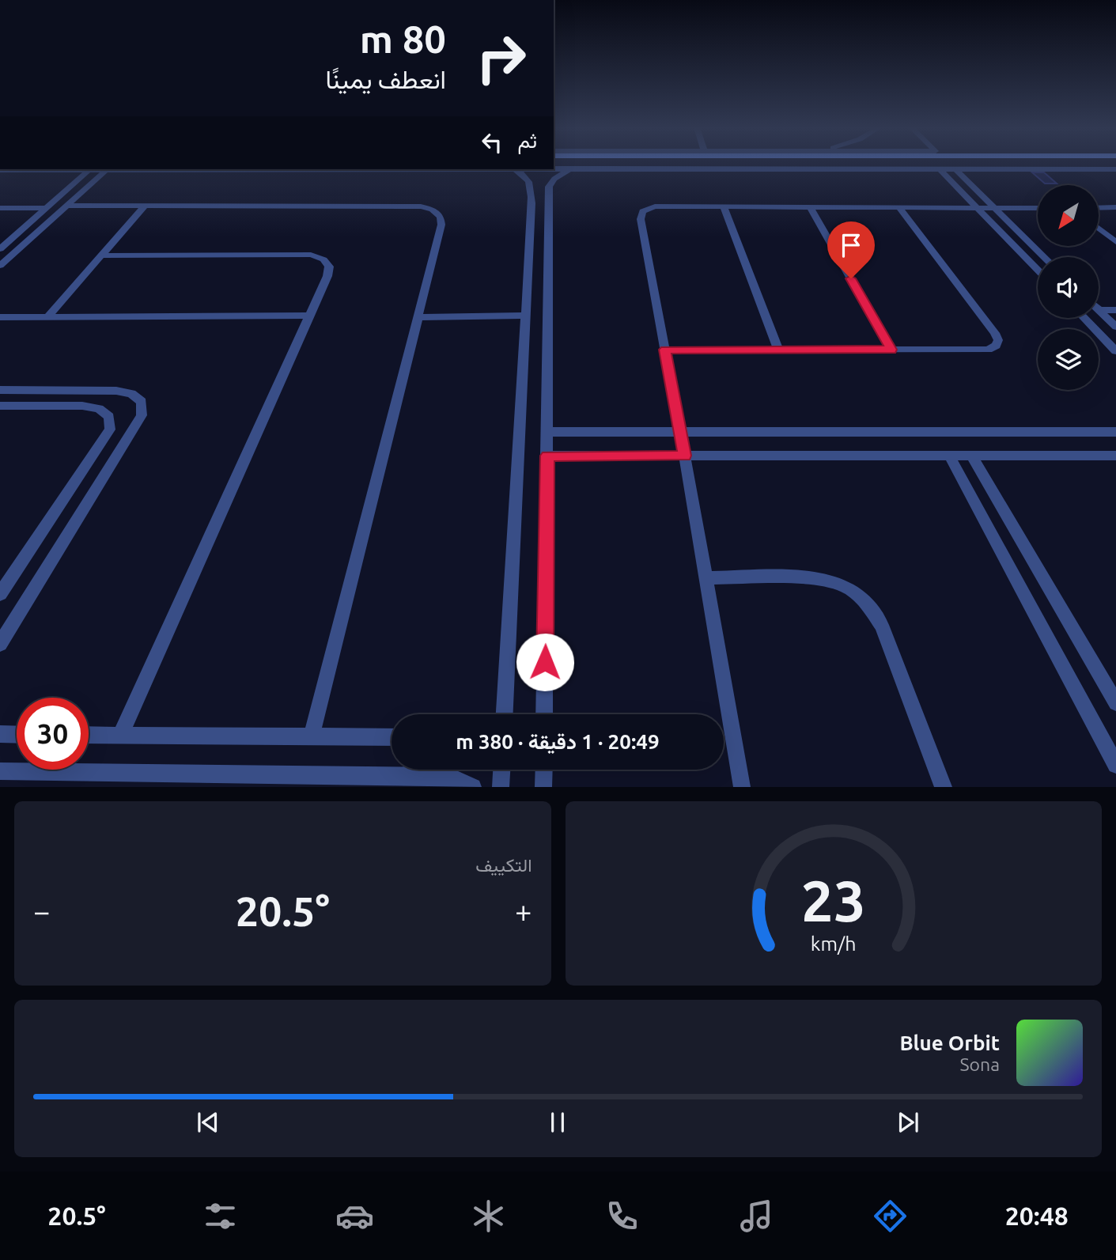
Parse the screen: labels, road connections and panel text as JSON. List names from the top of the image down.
{
  "north": "bottom left",
  "page": {
    "turn": ["80 m", "انعطف يمينًا"],
    "then": "ثم",
    "limit": "30",
    "trip": "20:49 · 1 دقيقة · 380 m",
    "tile": "التكييف",
    "heat": ["−", "20.5°", "+"],
    "song": ["Blue Orbit", "Sona"],
    "tabs": ["20:48", "20.5°"],
    "gauge": ["23", "km/h"]
  }
}
